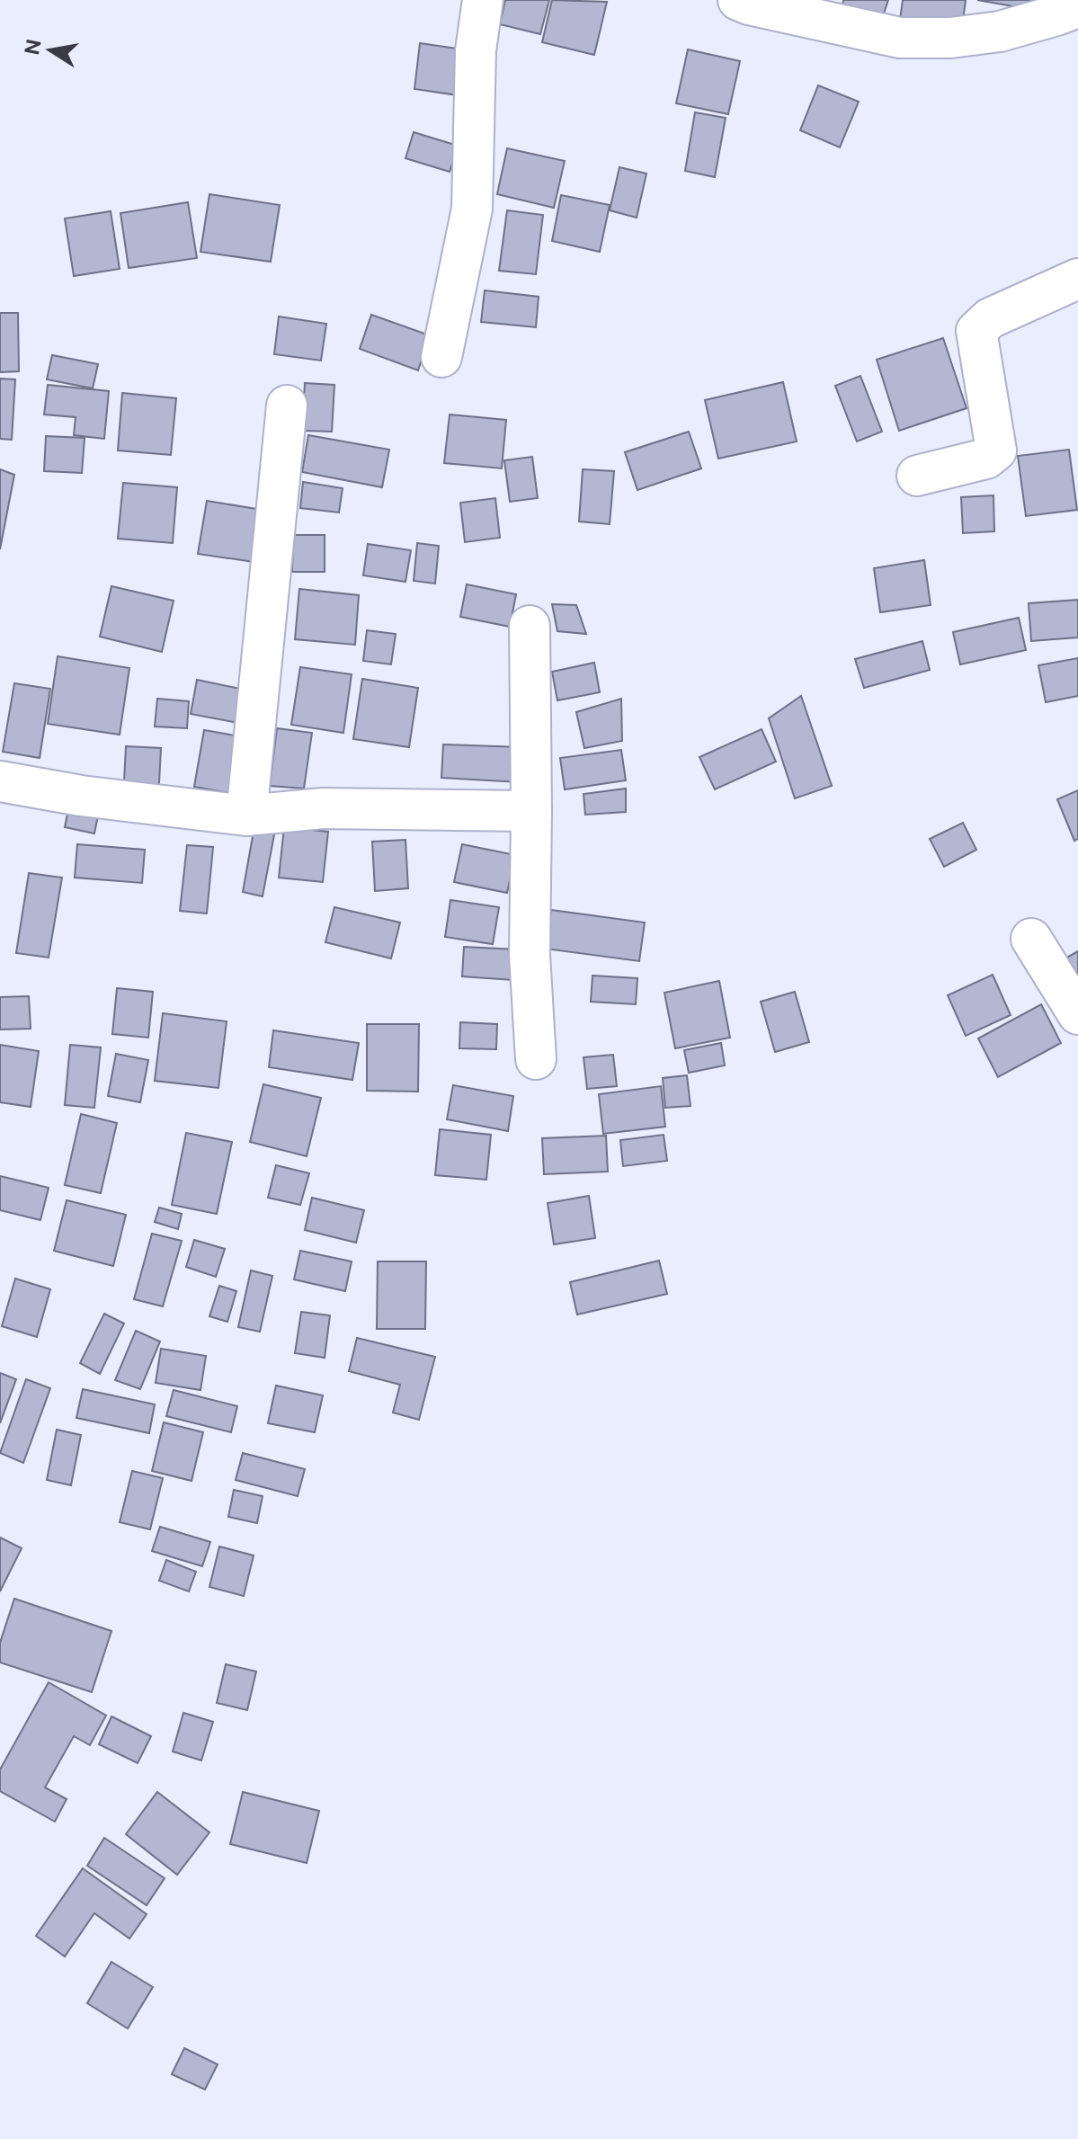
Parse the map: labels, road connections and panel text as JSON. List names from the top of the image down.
{
  "north": "left"
}
